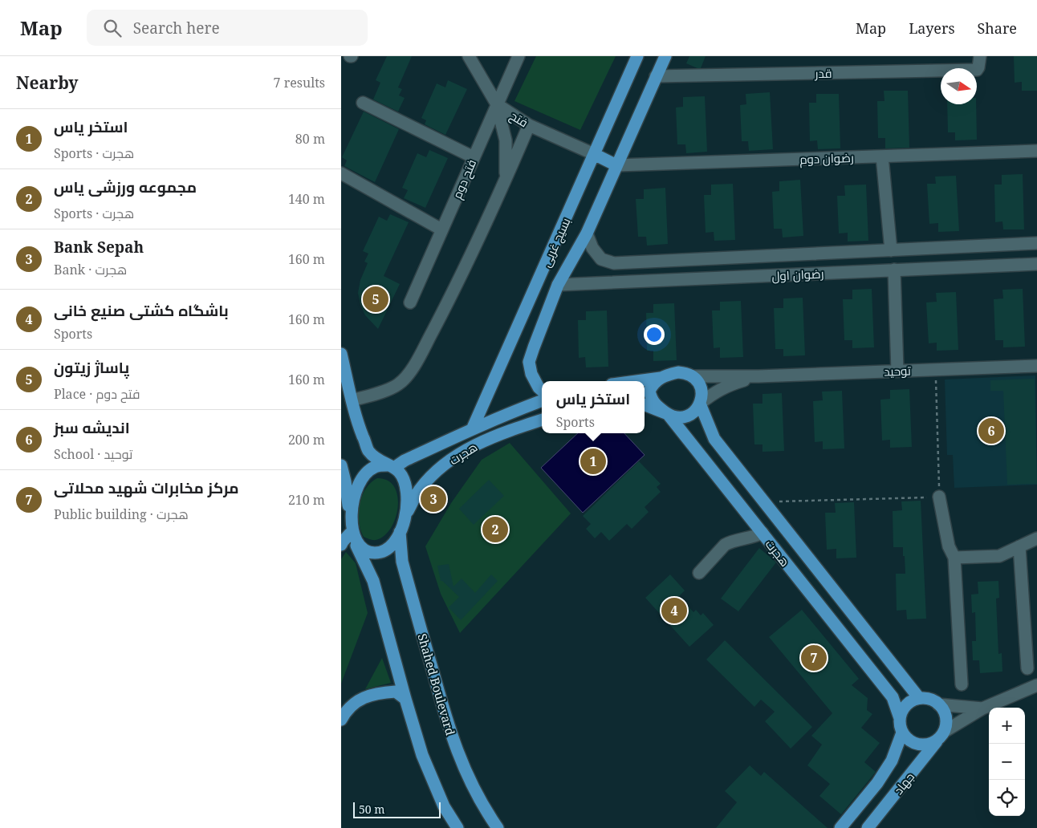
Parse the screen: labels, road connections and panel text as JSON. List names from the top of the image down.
{
  "streets": {
    "main road": [
      "بسیج غربی",
      "هجرت",
      "Shahed Boulevard",
      "جهاد"
    ],
    "street": [
      "قدر",
      "فتح",
      "رضوان دوم",
      "فتح دوم",
      "رضوان اول",
      "توحید"
    ]
  },
  "crossings": [
    ["قدر", "بسیج غربی"],
    ["فتح", "فتح دوم"],
    ["فتح", "بسیج غربی"],
    ["رضوان دوم", "بسیج غربی"],
    ["بسیج غربی", "رضوان اول"],
    ["بسیج غربی", "هجرت"],
    ["هجرت", "Shahed Boulevard"],
    ["هجرت", "جهاد"]
  ],
  "scale_bar": "50 m",
  "north": "right",
  "page": {
    "header": "Map",
    "search": "Search here",
    "nav": ["Map", "Layers", "Share"],
    "heading": ["Nearby", "7 results"],
    "list": [
      {
        "mark": "1",
        "name": "استخر یاس",
        "note": "Sports · هجرت",
        "value": "80 m"
      },
      {
        "mark": "2",
        "name": "مجموعه ورزشی یاس",
        "note": "Sports · هجرت",
        "value": "140 m"
      },
      {
        "mark": "3",
        "name": "Bank Sepah",
        "note": "Bank · هجرت",
        "value": "160 m"
      },
      {
        "mark": "4",
        "name": "باشگاه کشتی صنیع خانی",
        "note": "Sports",
        "value": "160 m"
      },
      {
        "mark": "5",
        "name": "پاساژ زیتون",
        "note": "Place · فتح دوم",
        "value": "160 m"
      },
      {
        "mark": "6",
        "name": "اندیشه سبز",
        "note": "School · توحید",
        "value": "200 m"
      },
      {
        "mark": "7",
        "name": "مرکز مخابرات شهید محلاتی",
        "note": "Public building · هجرت",
        "value": "210 m"
      }
    ],
    "pins": [
      "5",
      "6",
      "1",
      "3",
      "2",
      "4",
      "7"
    ],
    "popup": ["استخر یاس", "Sports"],
    "map_buttons": ["+", "−"],
    "scale": "50 m"
  }
}
